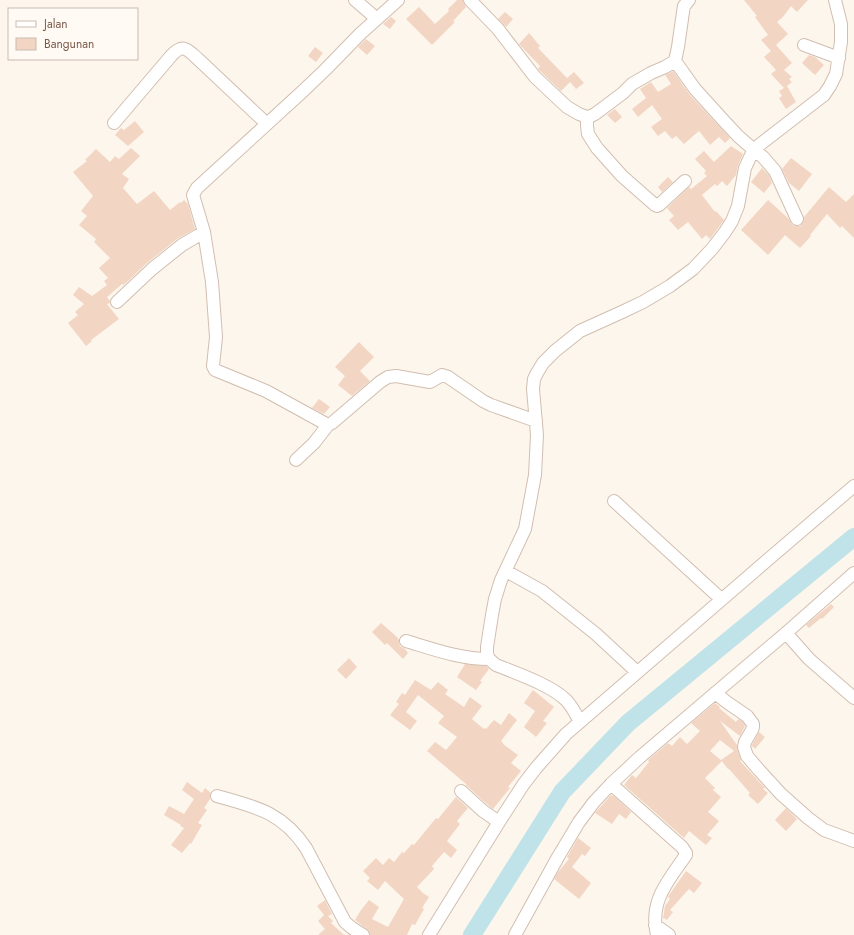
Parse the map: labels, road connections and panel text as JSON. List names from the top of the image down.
{
  "legend": ["Jalan", "Bangunan"]
}
